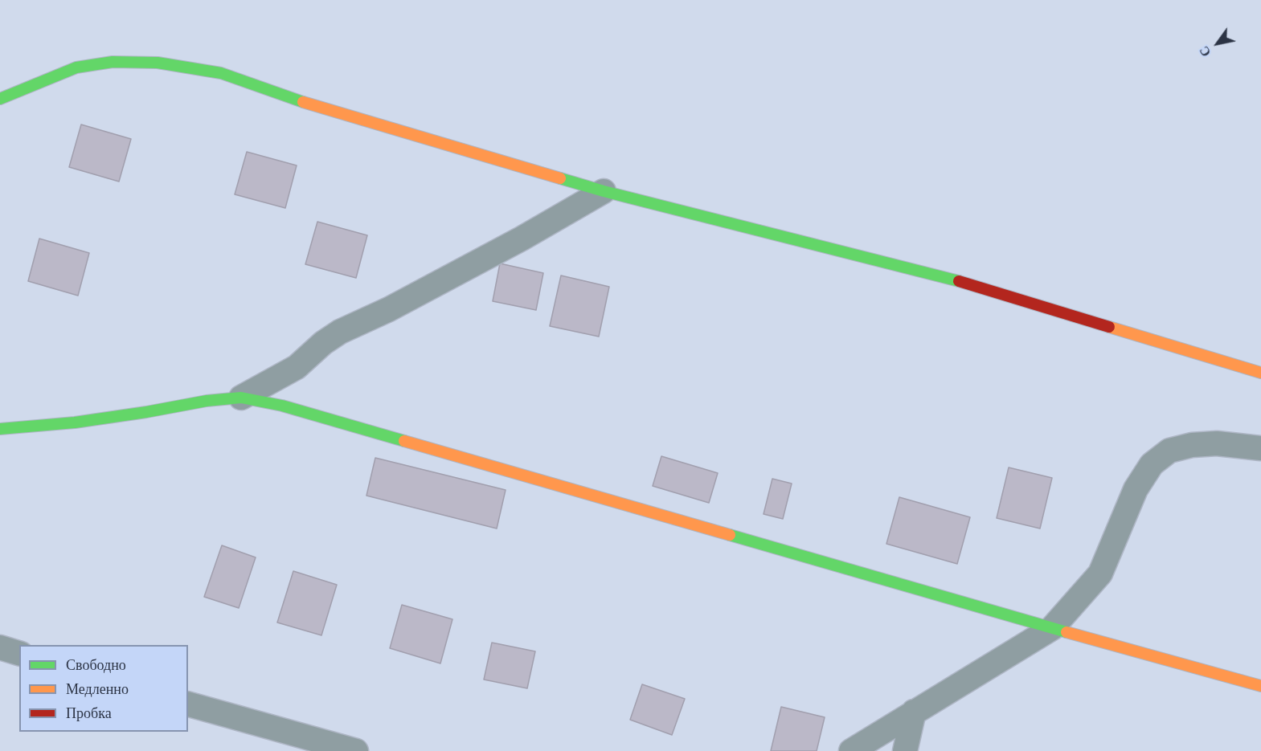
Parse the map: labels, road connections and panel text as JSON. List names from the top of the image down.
{
  "legend": ["Свободно", "Медленно", "Пробка"],
  "north": "bottom left"
}
